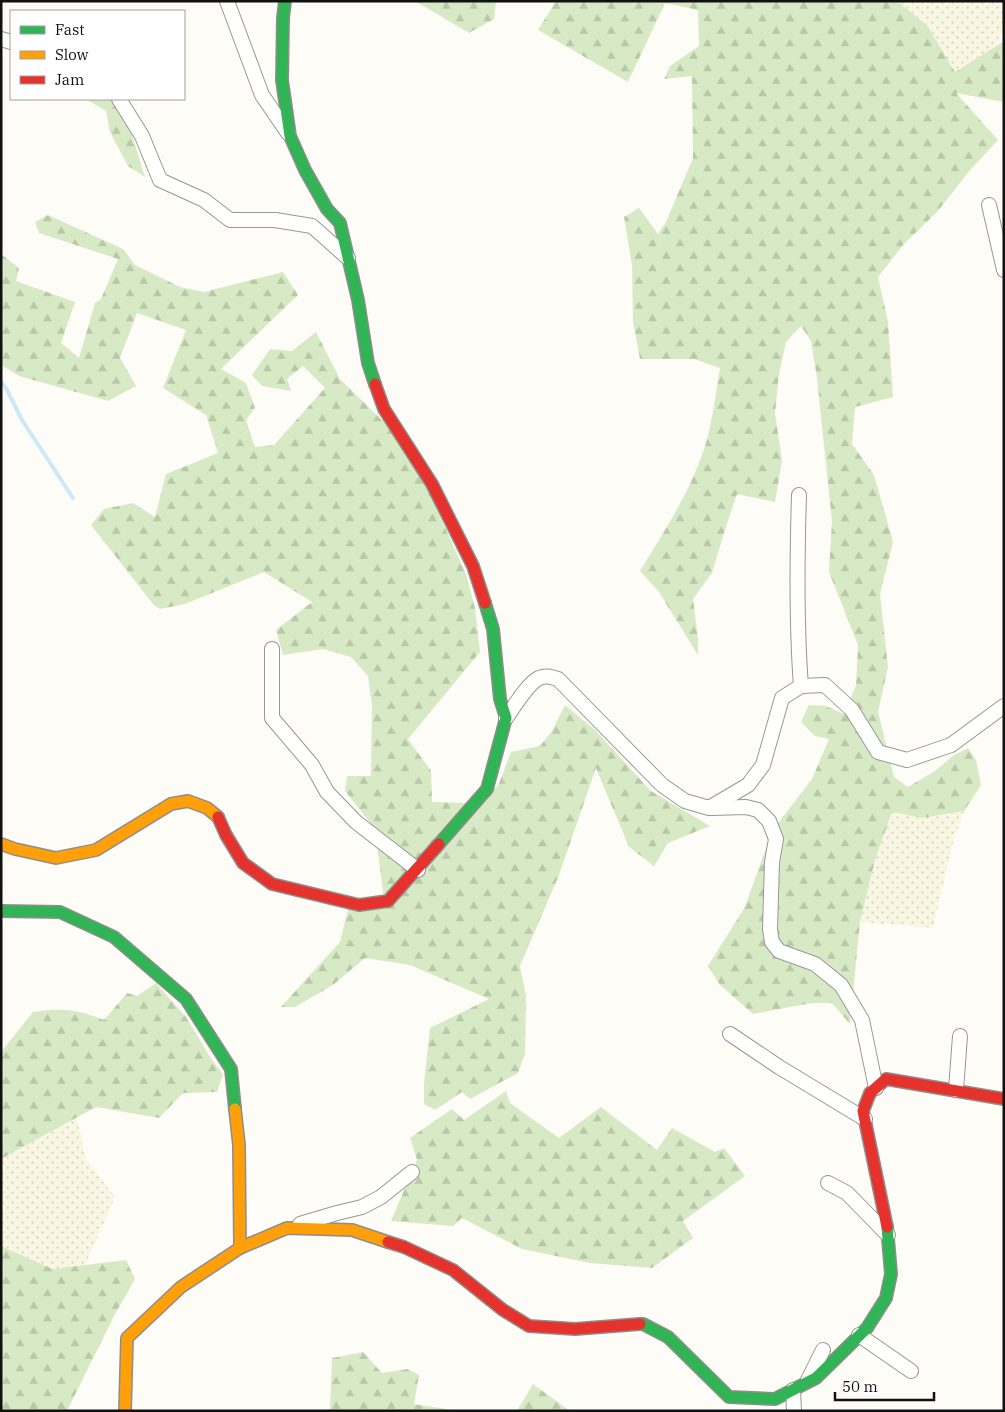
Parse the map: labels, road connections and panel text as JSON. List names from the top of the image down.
{
  "legend": ["Fast", "Slow", "Jam"],
  "scale_bar": "50 m"
}
